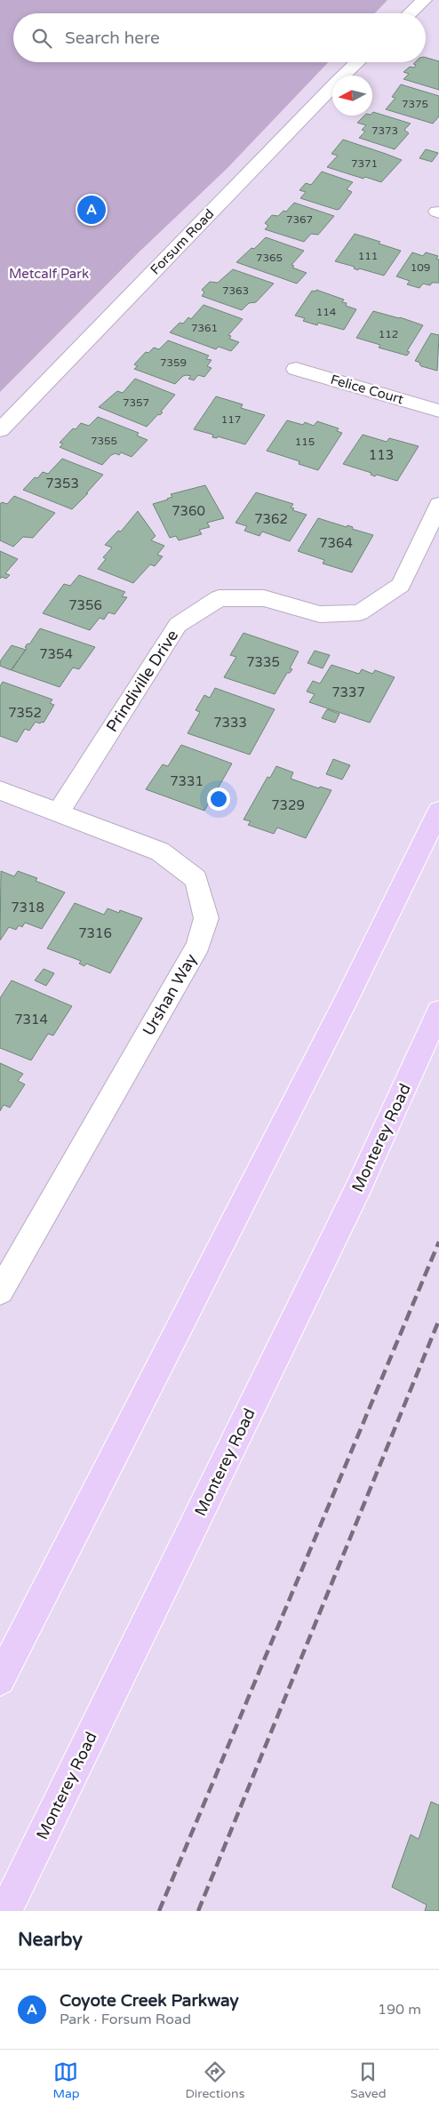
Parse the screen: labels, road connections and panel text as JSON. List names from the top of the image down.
{
  "streets": {
    "main road": ["Monterey Road"],
    "street": [
      "Forsum Road",
      "Felice Court",
      "Prindiville Drive",
      "Urshan Way"
    ]
  },
  "crossings": [
    ["Prindiville Drive", "Urshan Way"]
  ],
  "parks": ["Metcalf Park"],
  "house_numbers": [
    "7375",
    "7373",
    "7371",
    "7367",
    "111",
    "7365",
    "109",
    "7363",
    "114",
    "7361",
    "112",
    "7359",
    "7357",
    "117",
    "7355",
    "115",
    "113",
    "7353",
    "7360",
    "7362",
    "7364",
    "7356",
    "7354",
    "7335",
    "7337",
    "7352",
    "7333",
    "7331",
    "7329",
    "7318",
    "7316",
    "7314"
  ],
  "north": "left",
  "page": {
    "search": "Search here",
    "pins": "A",
    "heading": "Nearby",
    "list": [
      {
        "mark": "A",
        "name": "Coyote Creek Parkway",
        "note": "Park · Forsum Road",
        "value": "190 m"
      }
    ],
    "nav": ["Map", "Directions", "Saved"]
  }
}
